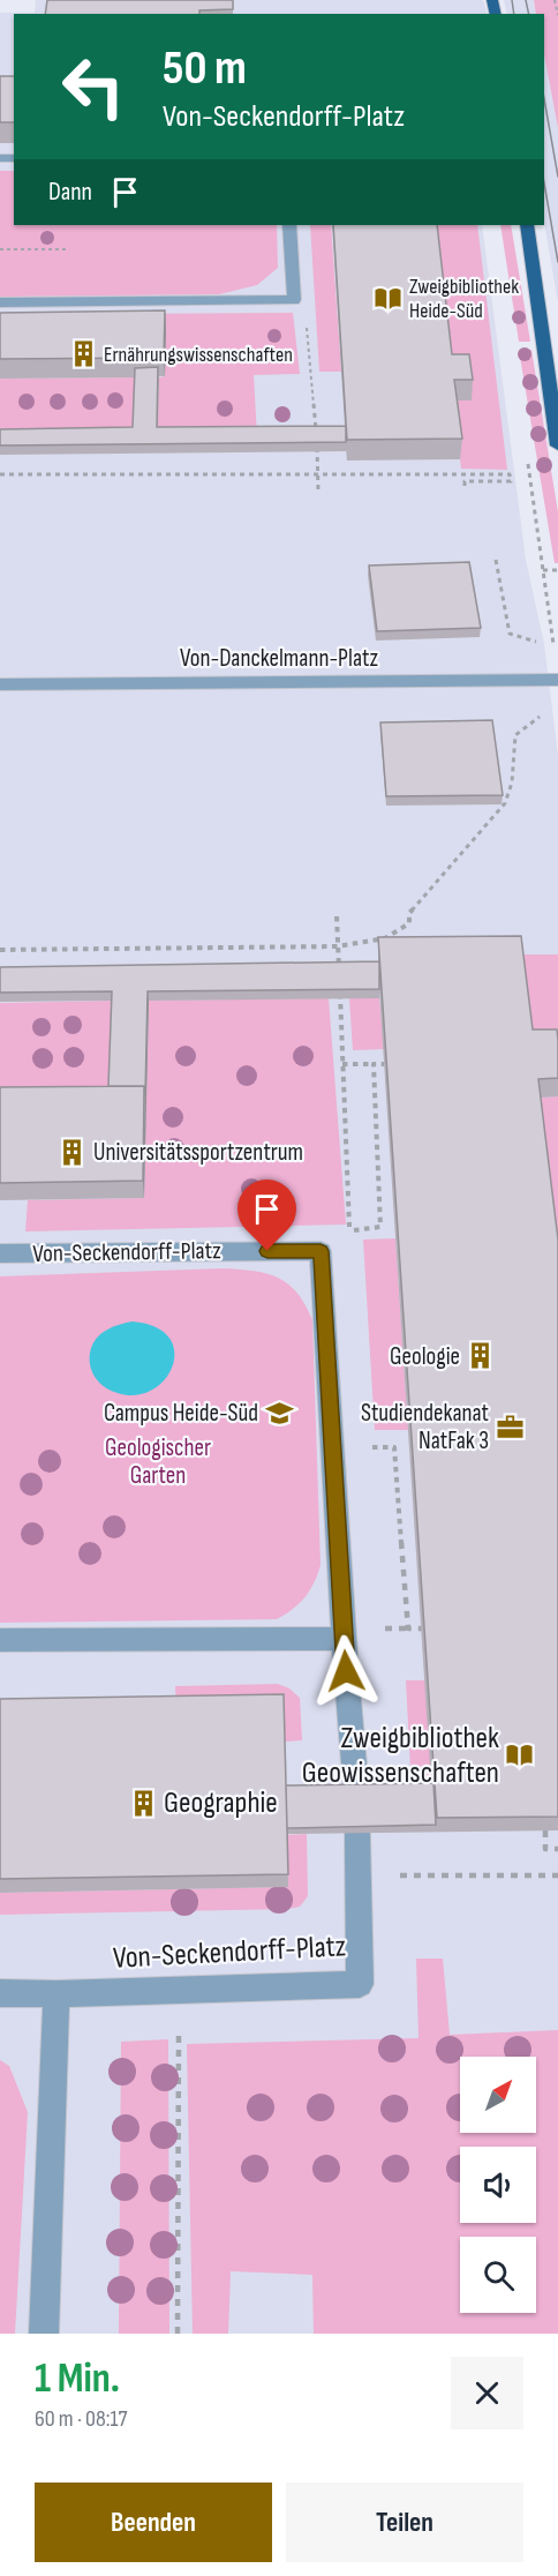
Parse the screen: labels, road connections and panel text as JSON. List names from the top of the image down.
{
  "streets": {
    "street": ["Von-Danckelmann-Platz", "Von-Seckendorff-Platz"]
  },
  "parks": ["Geologischer Garten"],
  "places": {
    "library": ["Zweigbibliothek Heide-Süd", "Zweigbibliothek Geowissenschaften"],
    "building": [
      "Ernährungswissenschaften",
      "Universitätssportzentrum",
      "Geologie",
      "Geographie"
    ],
    "school or university": ["Campus Heide-Süd"],
    "office": ["Studiendekanat NatFak 3"]
  },
  "north": "top right",
  "page": {
    "turn": ["50 m", "Von-Seckendorff-Platz"],
    "then": "Dann",
    "heading": ["1 Min.", "60 m · 08:17"],
    "buttons": ["Beenden", "Teilen"]
  }
}
